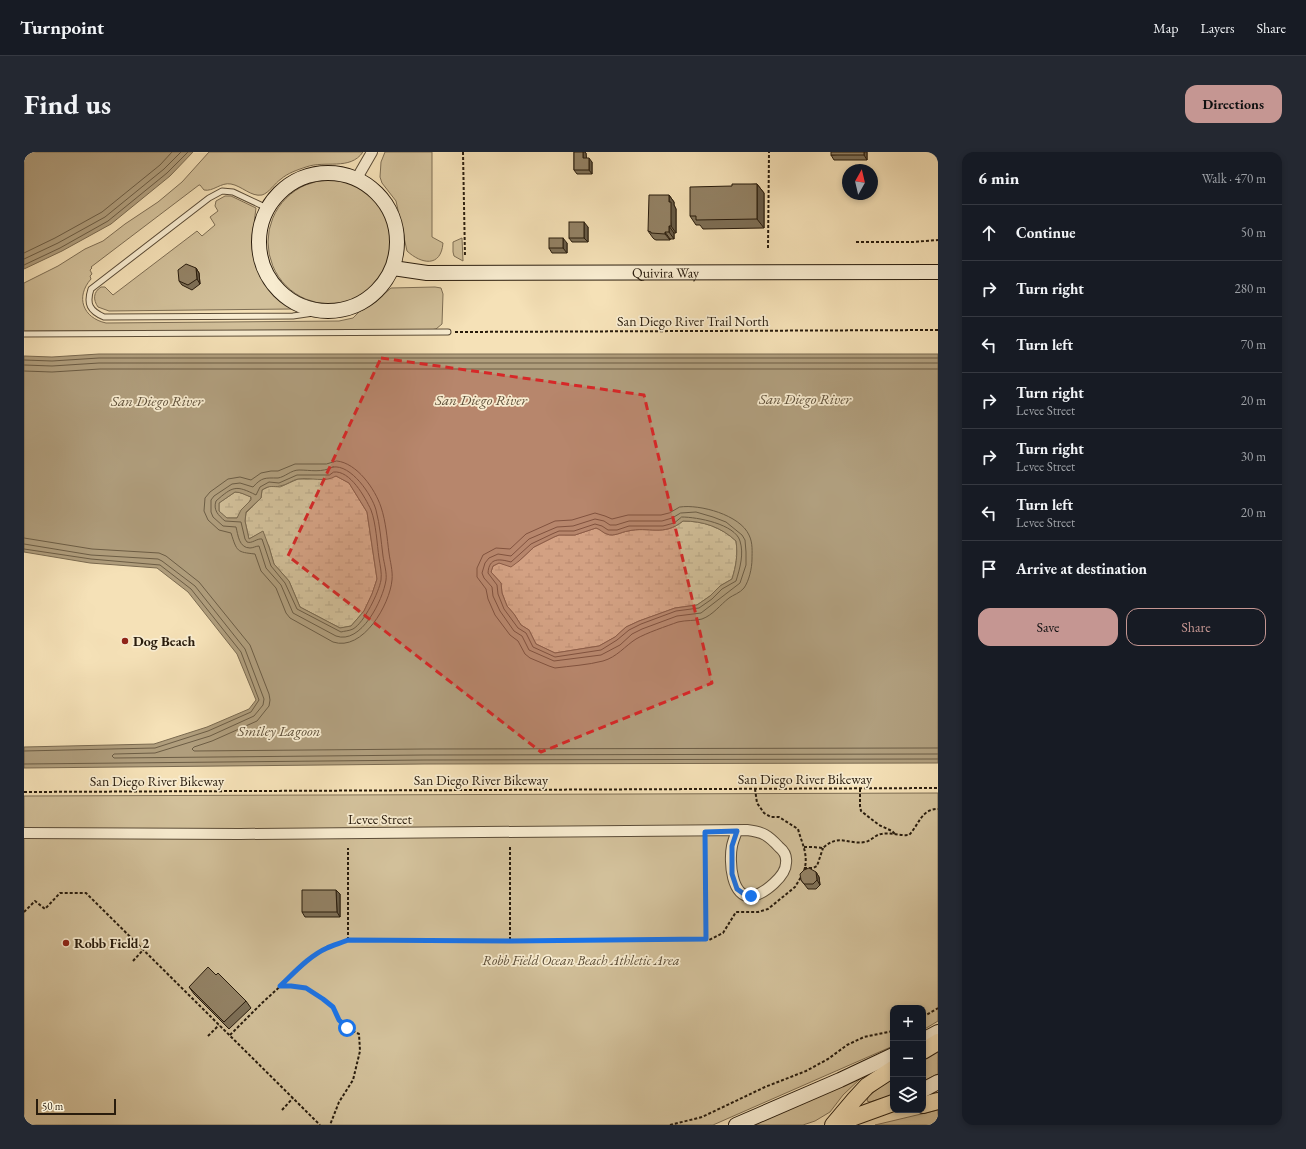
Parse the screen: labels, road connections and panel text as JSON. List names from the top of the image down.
{
  "streets": {
    "street": ["Quivira Way", "Levee Street"],
    "path": ["San Diego River Trail North", "San Diego River Bikeway"]
  },
  "water": ["San Diego River", "Smiley Lagoon"],
  "parks": ["Robb Field Ocean Beach Athletic Area"],
  "places": ["Dog Beach", "Robb Field 2"],
  "scale_bar": "50 m",
  "north": "top",
  "page": {
    "header": "Turnpoint",
    "nav": ["Map", "Layers", "Share"],
    "buttons": [
      "Directions",
      ["Save", "Share"]
    ],
    "title": "Find us",
    "heading": ["6 min", "Walk · 470 m"],
    "list": [
      ["Continue", "50 m"],
      ["Turn right", "280 m"],
      ["Turn left", "70 m"],
      ["Turn right", "Levee Street", "20 m"],
      ["Turn right", "Levee Street", "30 m"],
      ["Turn left", "Levee Street", "20 m"],
      "Arrive at destination"
    ],
    "map_buttons": ["+", "−"],
    "scale": "50 m"
  }
}
